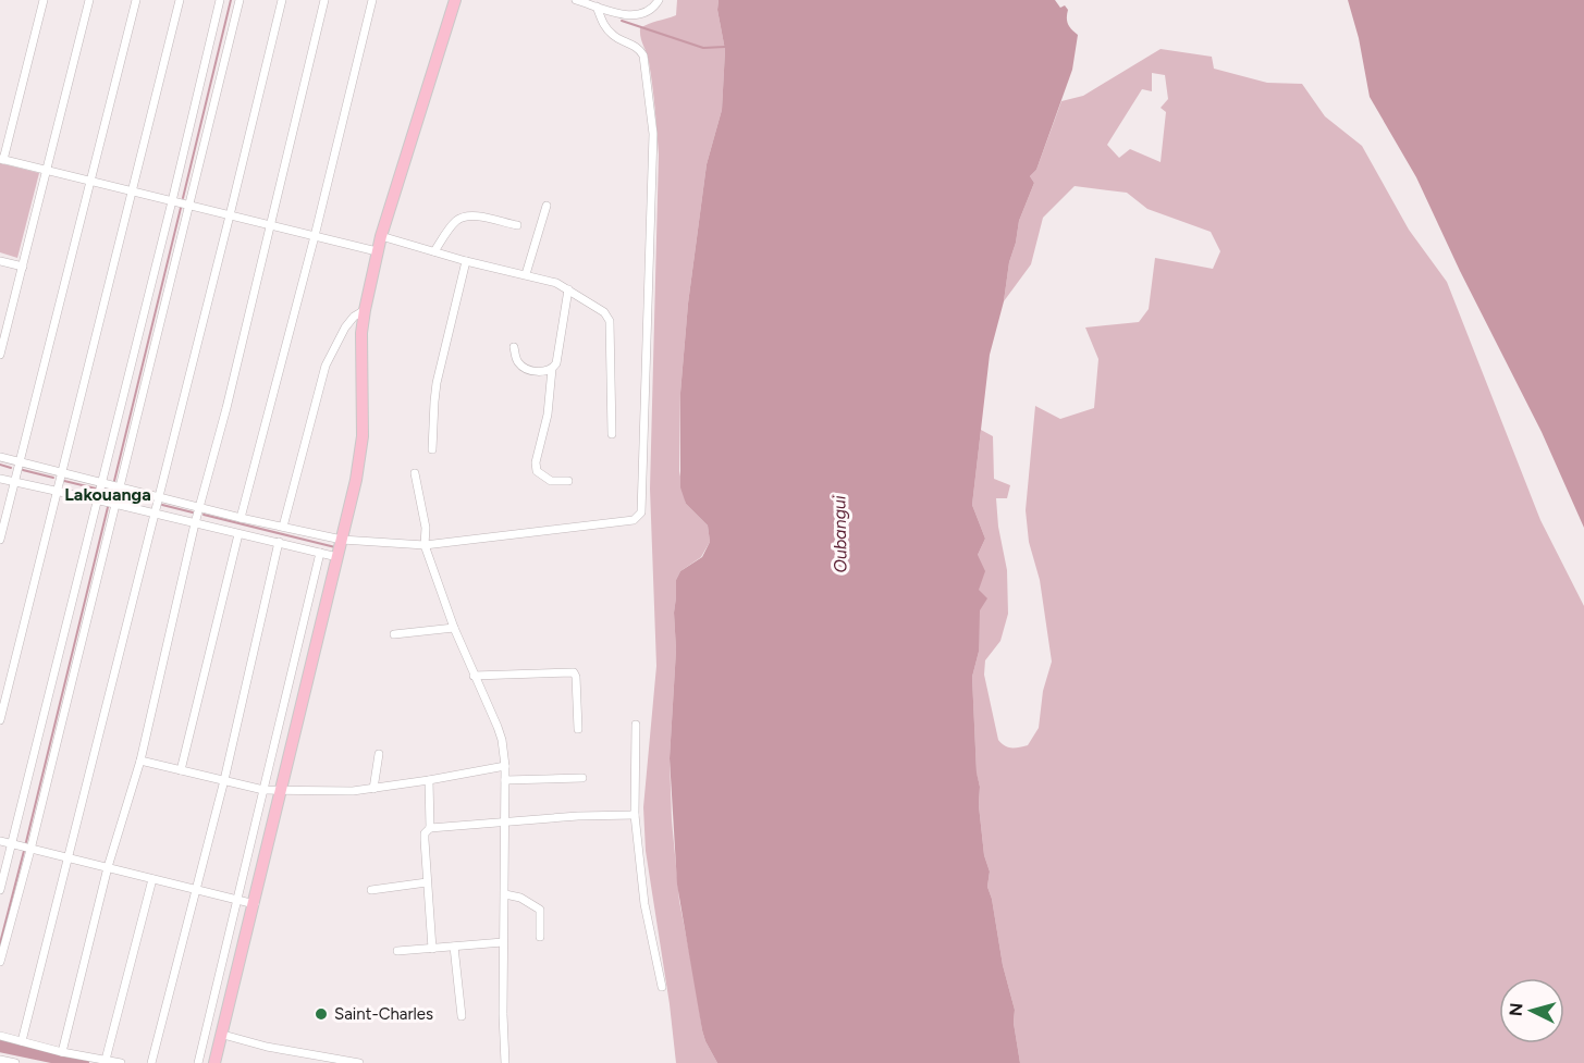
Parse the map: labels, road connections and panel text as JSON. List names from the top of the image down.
{
  "districts": ["Lakouanga"],
  "water": ["Oubangui"],
  "places": ["Saint-Charles"],
  "north": "left"
}
